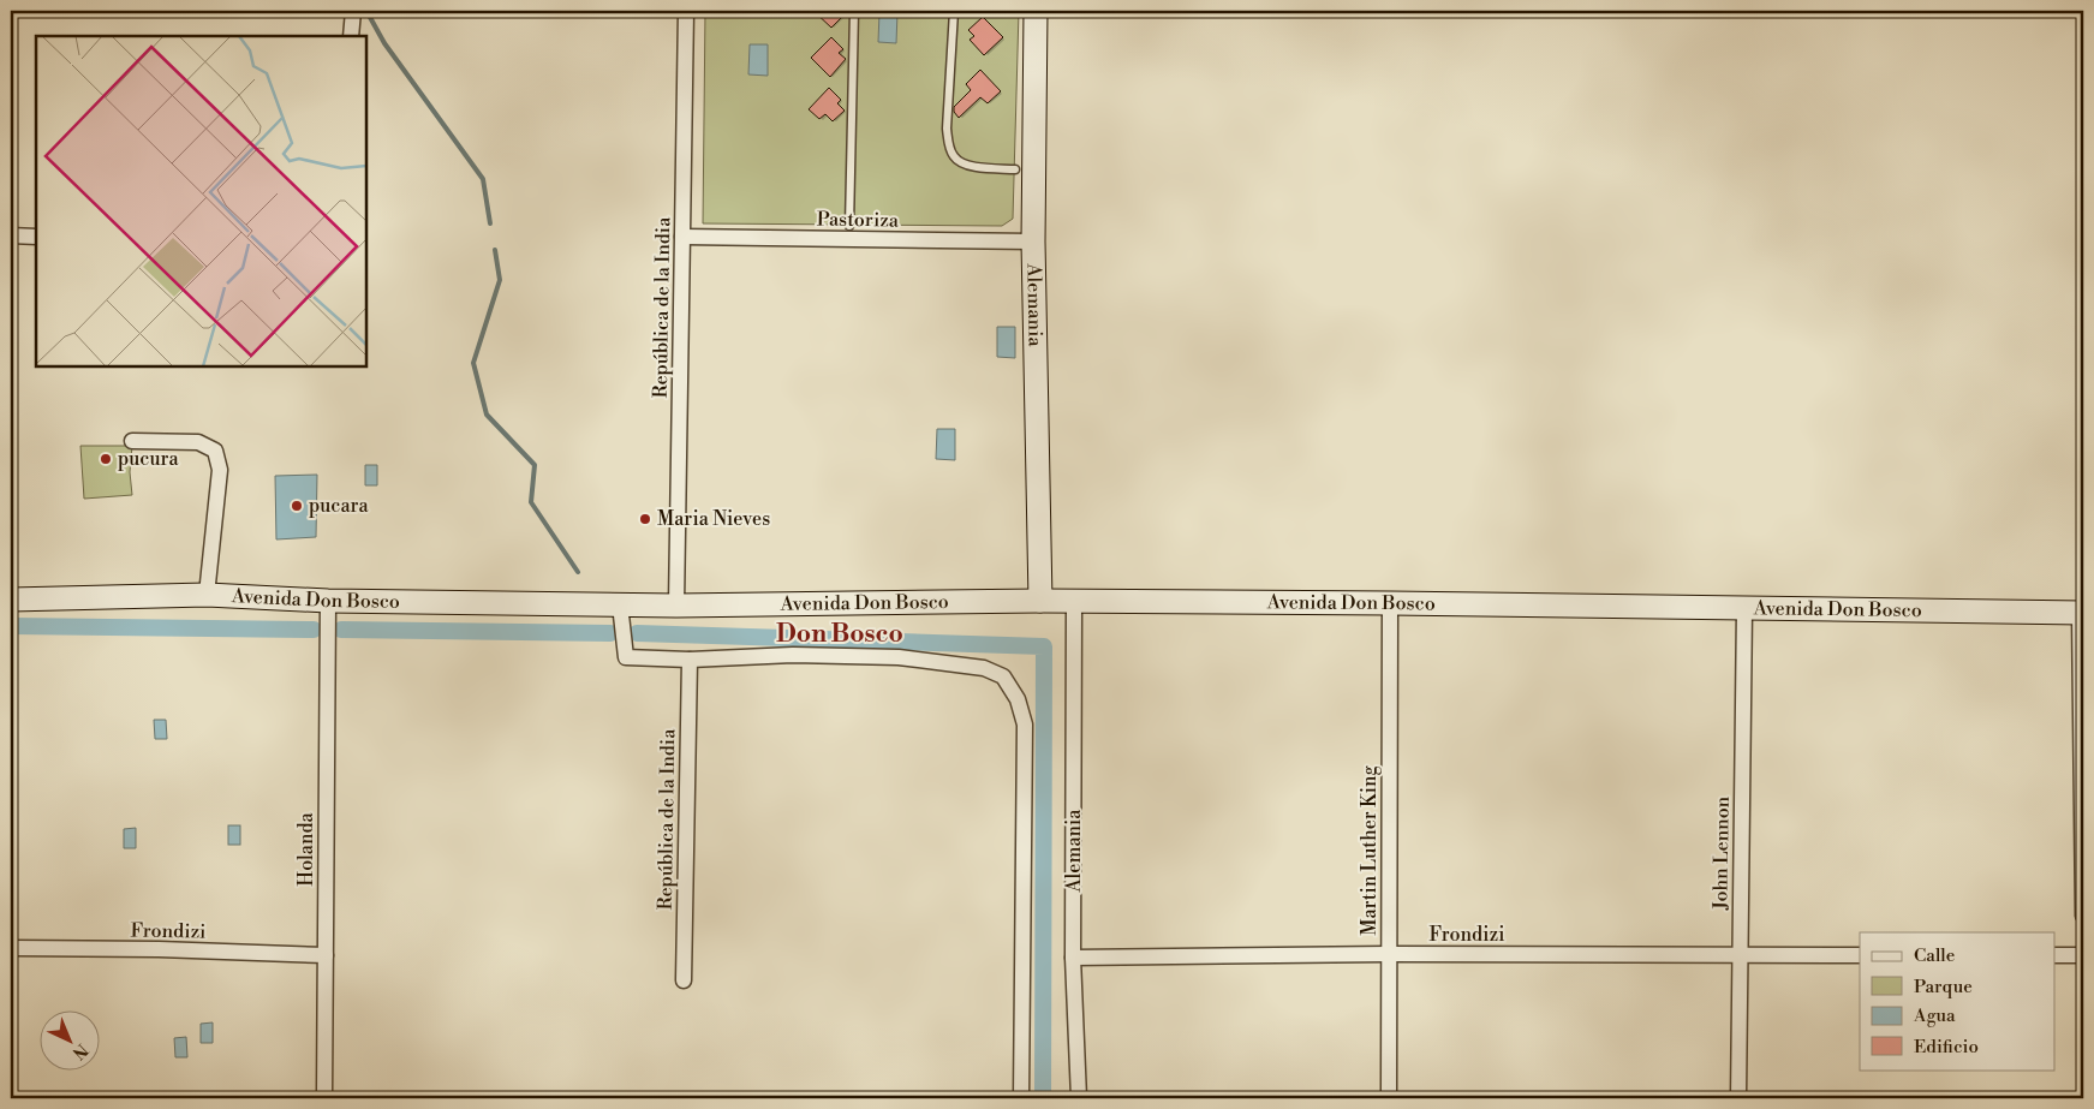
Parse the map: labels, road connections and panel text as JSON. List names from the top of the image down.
{
  "streets": {
    "main road": ["Alemania", "Avenida Don Bosco"],
    "street": [
      "Pastoriza",
      "República de la India",
      "Holanda",
      "Martin Luther King",
      "John Lennon",
      "Frondizi"
    ]
  },
  "crossings": [
    ["Pastoriza", "Alemania"],
    ["Pastoriza", "República de la India"],
    ["Alemania", "Avenida Don Bosco"],
    ["Alemania", "Frondizi"],
    ["República de la India", "Avenida Don Bosco"],
    ["Avenida Don Bosco", "Holanda"],
    ["Avenida Don Bosco", "Martin Luther King"],
    ["Avenida Don Bosco", "John Lennon"],
    ["Holanda", "Frondizi"],
    ["Martin Luther King", "Frondizi"],
    ["John Lennon", "Frondizi"]
  ],
  "districts": ["Don Bosco"],
  "places": ["pucura", "pucara", "Maria Nieves"],
  "legend": [
    "Calle",
    "Parque",
    "Agua",
    "Edificio"
  ],
  "north": "bottom right"
}
